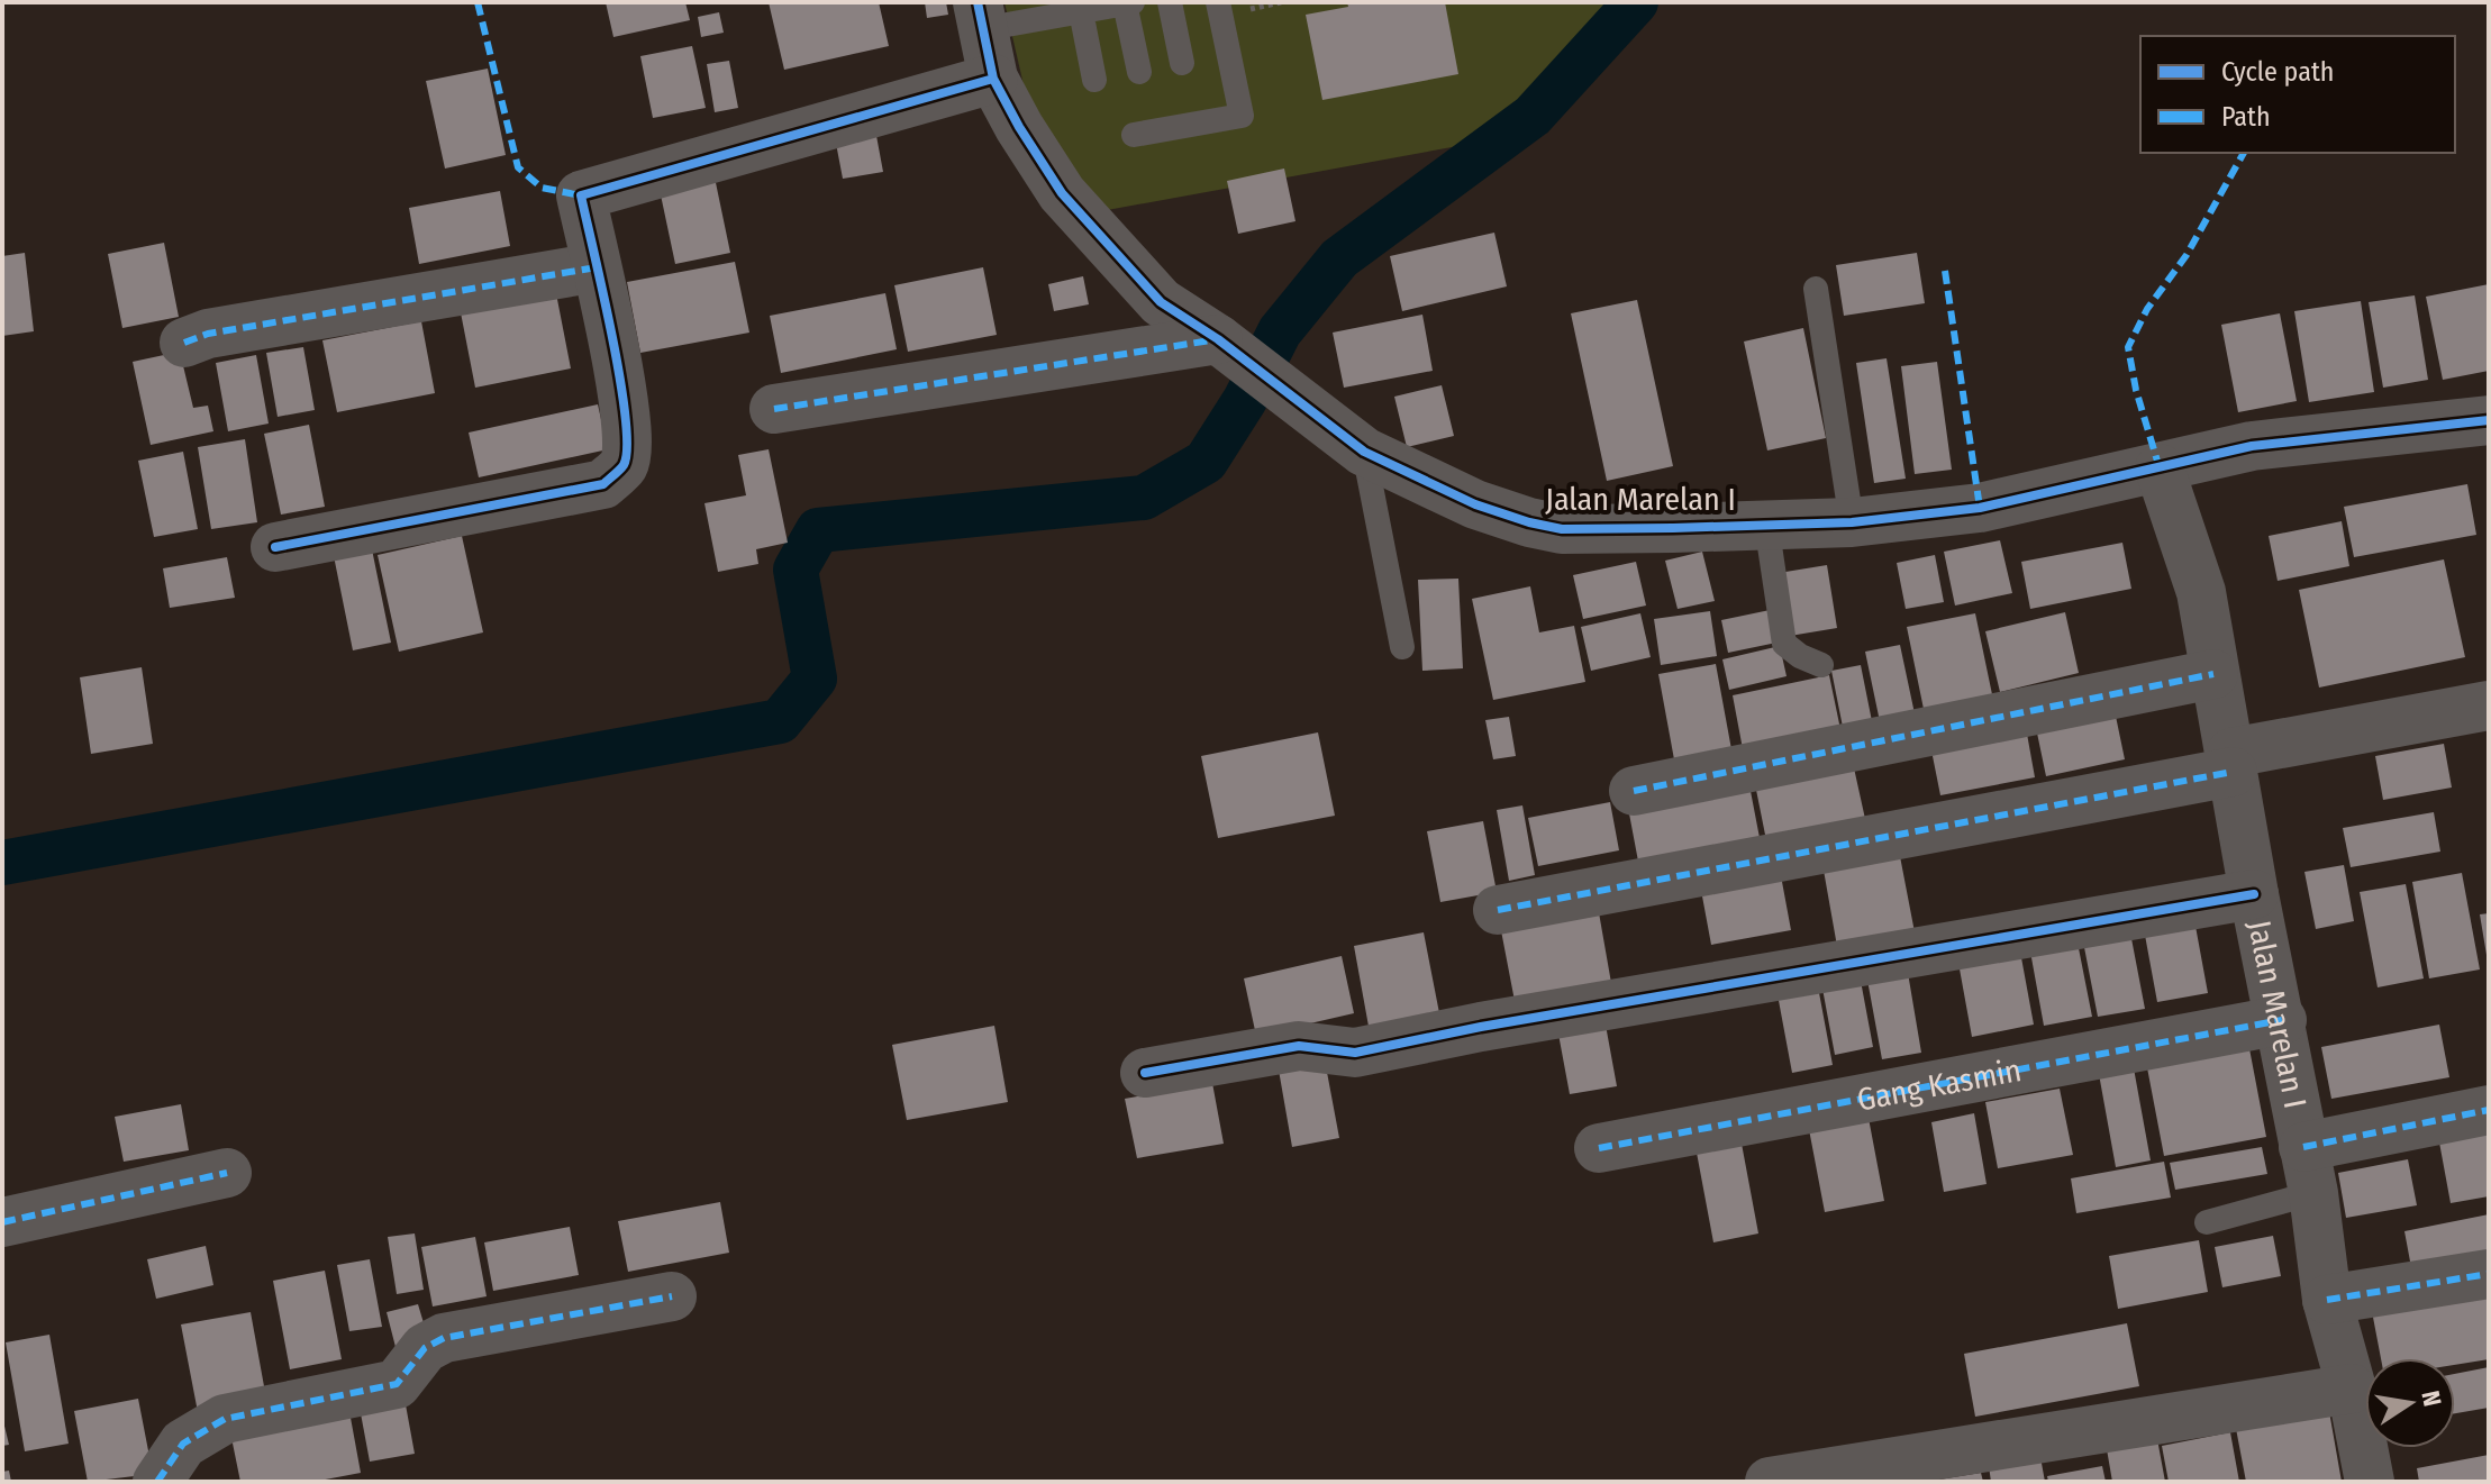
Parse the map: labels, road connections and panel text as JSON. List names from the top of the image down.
{
  "streets": {
    "street": ["Jalan Marelan I", "Gang Kasmin"]
  },
  "crossings": [
    ["Jalan Marelan I", "Gang Kasmin"]
  ],
  "legend": ["Cycle path", "Path"],
  "north": "right"
}
